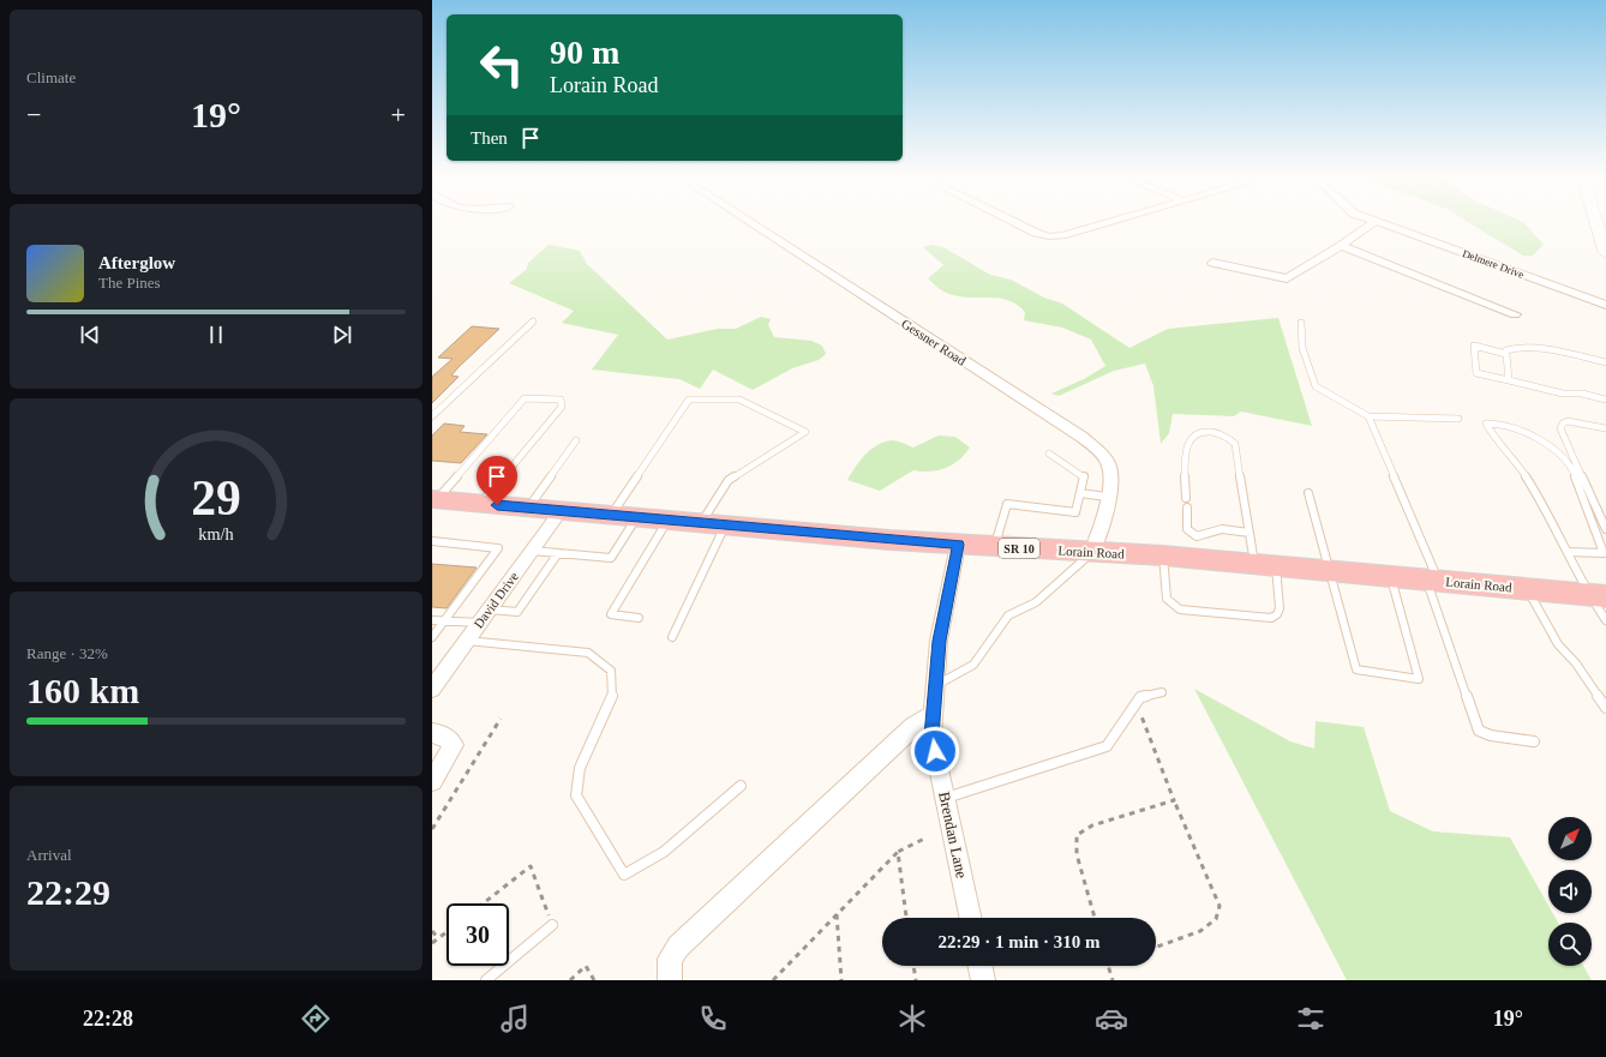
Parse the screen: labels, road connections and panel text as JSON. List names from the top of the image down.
{
  "streets": {
    "main road": ["SR 10", "Lorain Road"],
    "street": [
      "Delmere Drive",
      "Gessner Road",
      "David Drive",
      "Brendan Lane"
    ]
  },
  "crossings": [
    ["Gessner Road", "Lorain Road"],
    ["Lorain Road", "David Drive"],
    ["Lorain Road", "Brendan Lane"]
  ],
  "north": "top right",
  "page": {
    "tile": [
      "Climate",
      ["Range · 32%", "160 km"],
      ["Arrival", "22:29"]
    ],
    "turn": ["90 m", "Lorain Road"],
    "heat": ["−", "19°", "+"],
    "then": "Then",
    "song": ["Afterglow", "The Pines"],
    "limit": "30",
    "trip": "22:29 · 1 min · 310 m",
    "tabs": ["22:28", "19°"],
    "gauge": ["29", "km/h"]
  }
}
